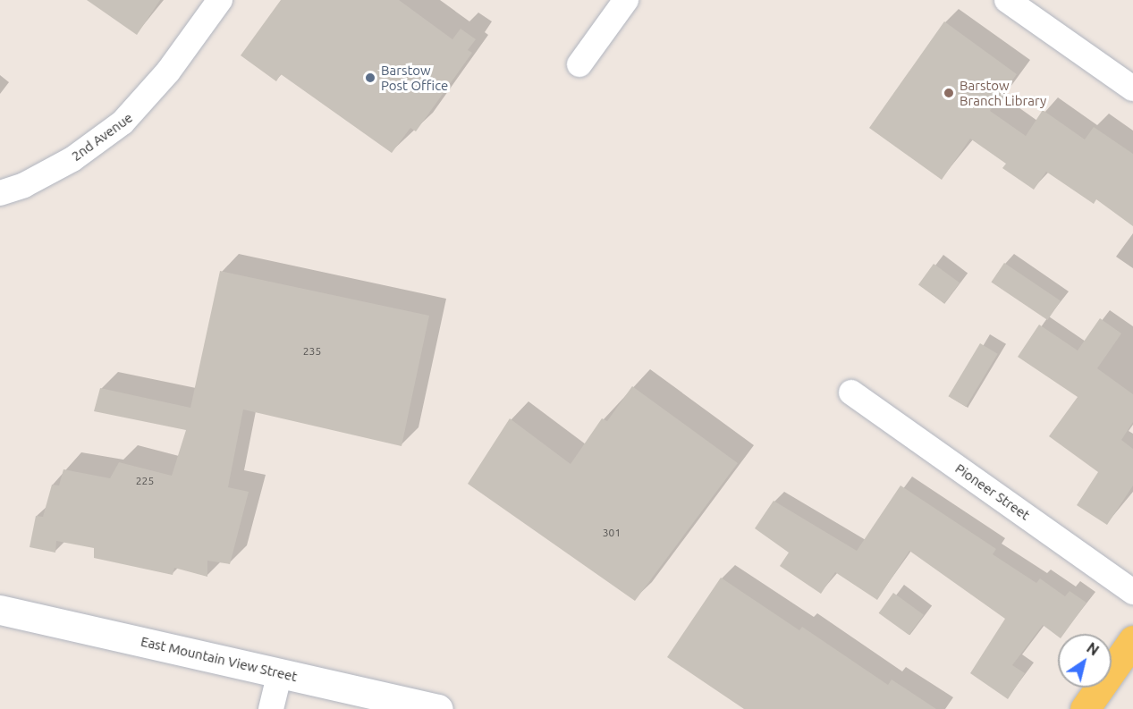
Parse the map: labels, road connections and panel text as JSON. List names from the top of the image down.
{
  "streets": {
    "street": ["2nd Avenue", "Pioneer Street", "East Mountain View Street"]
  },
  "places": ["Barstow Post Office", "Barstow Branch Library"],
  "house_numbers": ["235", "225", "301"],
  "north": "top right"
}
